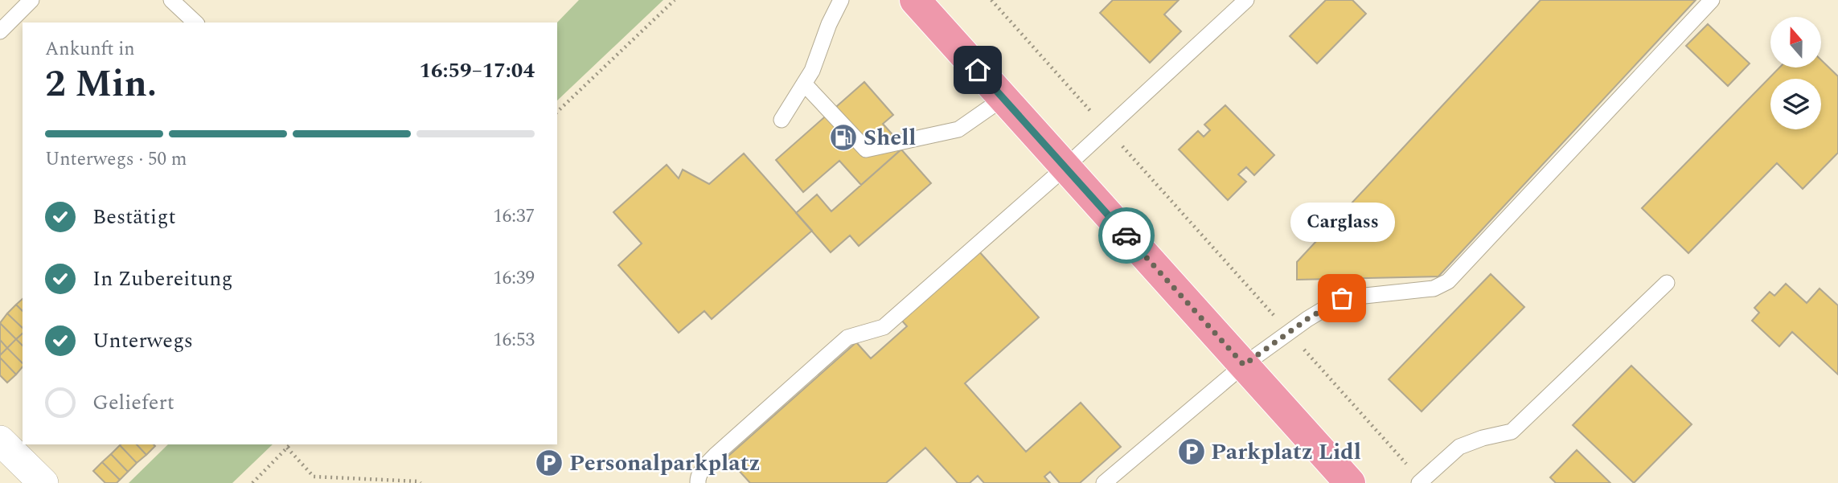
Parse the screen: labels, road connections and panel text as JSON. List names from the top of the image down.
{
  "places": {
    "fuel station": ["Shell"],
    "other": ["Carglass"],
    "parking": ["Parkplatz Lidl", "Personalparkplatz"]
  },
  "north": "top",
  "page": {
    "heading": ["2 Min.", "Ankunft in", "16:59–17:04"],
    "bar": "Unterwegs · 50 m",
    "list": [
      ["Bestätigt", "16:37"],
      ["In Zubereitung", "16:39"],
      ["Unterwegs", "16:53"],
      "Geliefert"
    ],
    "bubble": "Carglass"
  }
}
